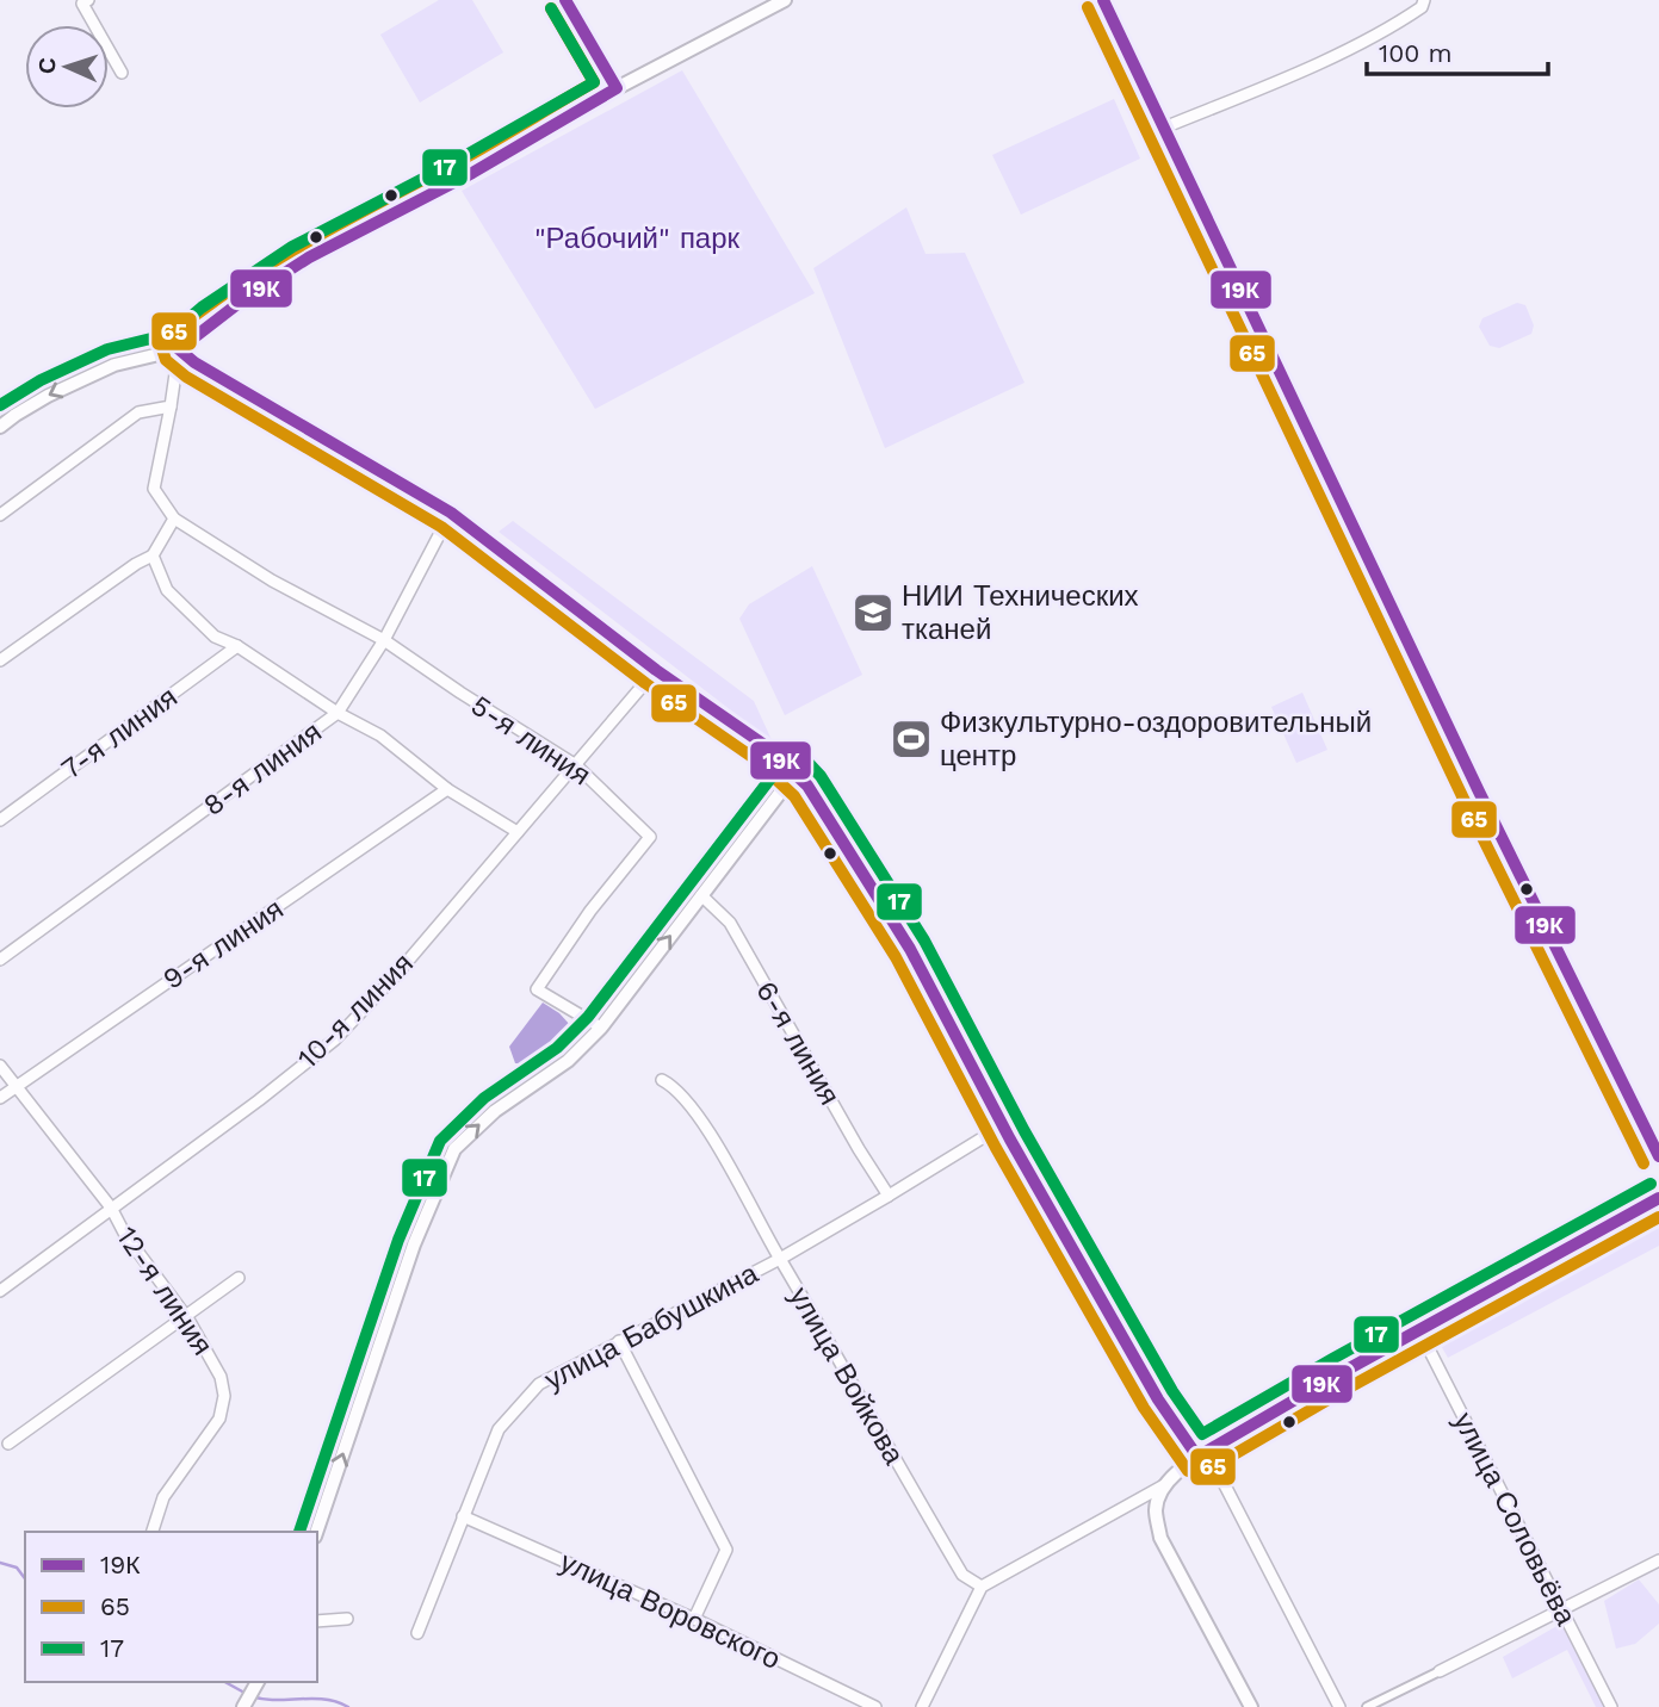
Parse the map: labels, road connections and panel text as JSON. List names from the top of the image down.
{
  "streets": {
    "street": [
      "7-я линия",
      "5-я линия",
      "8-я линия",
      "9-я линия",
      "10-я линия",
      "6-я линия",
      "12-я линия",
      "улица Бабушкина",
      "улица Войкова",
      "улица Соловьёва",
      "улица Воровского"
    ]
  },
  "crossings": [
    ["5-я линия", "8-я линия"],
    ["5-я линия", "10-я линия"],
    ["9-я линия", "12-я линия"],
    ["10-я линия", "12-я линия"],
    ["6-я линия", "улица Бабушкина"],
    ["улица Бабушкина", "улица Войкова"],
    ["улица Бабушкина", "улица Воровского"]
  ],
  "parks": ["\"Рабочий\" парк"],
  "places": {
    "school or university": ["НИИ Технических тканей"],
    "sports": ["Физкультурно-оздоровительный центр"]
  },
  "lines": ["transit line 19К", "transit line 65", "transit line 17"],
  "legend": ["19К", "65", "17"],
  "scale_bar": "100 m",
  "north": "left"
}
